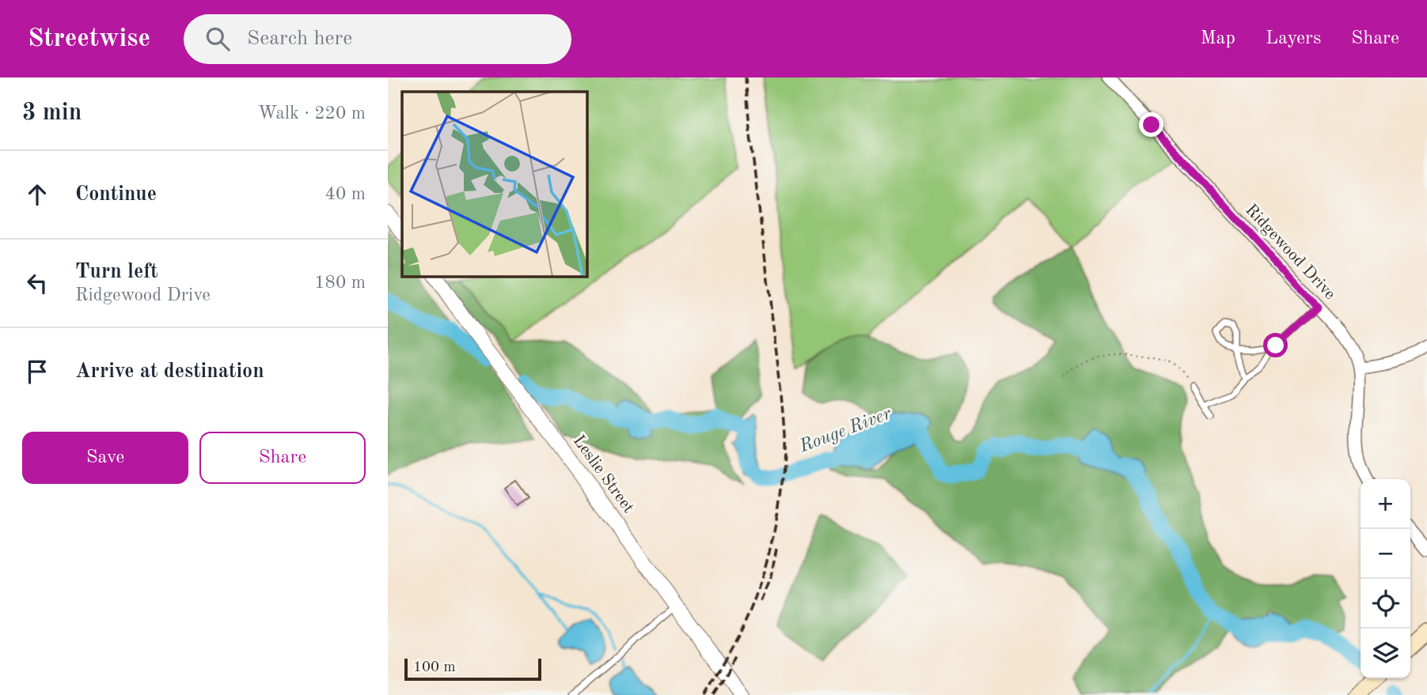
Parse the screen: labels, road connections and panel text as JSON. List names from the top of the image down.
{
  "streets": {
    "street": ["Ridgewood Drive", "Leslie Street"]
  },
  "water": ["Rouge River"],
  "scale_bar": "100 m",
  "page": {
    "header": "Streetwise",
    "search": "Search here",
    "nav": ["Map", "Layers", "Share"],
    "heading": ["3 min", "Walk · 220 m"],
    "list": [
      ["Continue", "40 m"],
      ["Turn left", "Ridgewood Drive", "180 m"],
      "Arrive at destination"
    ],
    "buttons": ["Save", "Share"],
    "map_buttons": ["+", "−"],
    "scale": "100 m"
  }
}
